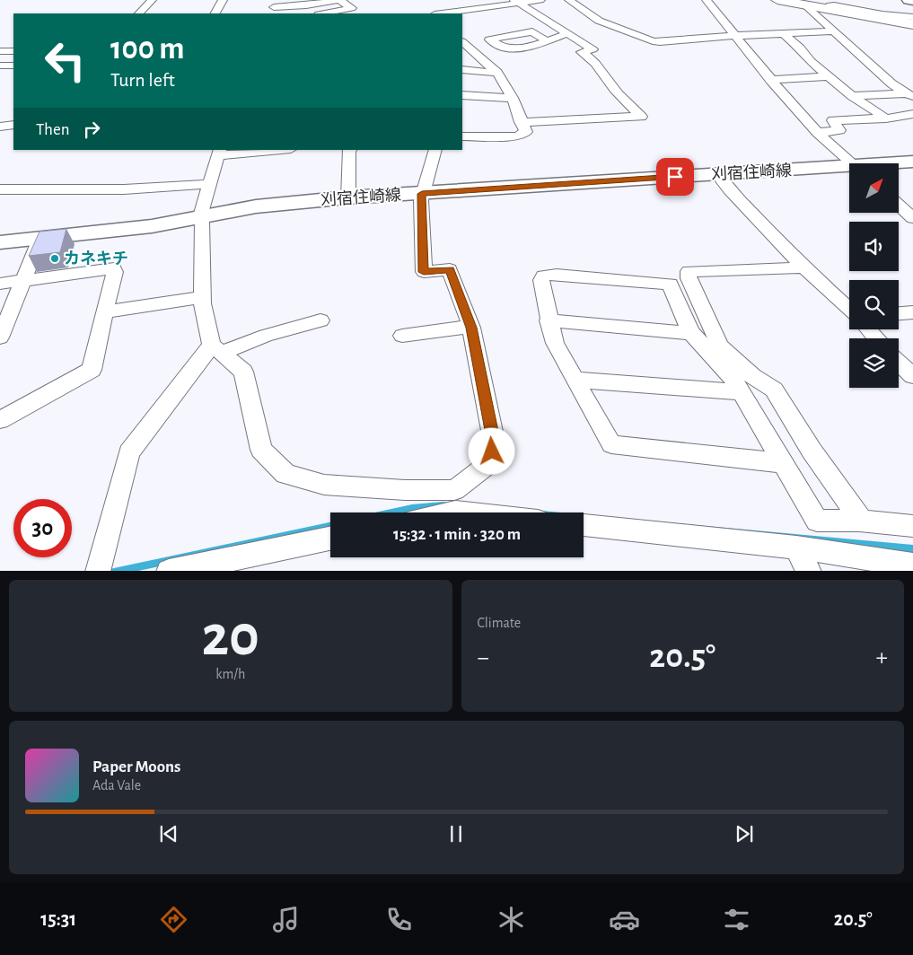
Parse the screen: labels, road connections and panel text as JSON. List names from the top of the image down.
{
  "streets": {
    "main road": ["刈宿住崎線"]
  },
  "places": ["カネキチ"],
  "north": "top right",
  "page": {
    "turn": ["100 m", "Turn left"],
    "then": "Then",
    "limit": "30",
    "trip": "15:32 · 1 min · 320 m",
    "tile": [
      ["20", "km/h"],
      "Climate"
    ],
    "heat": ["−", "20.5°", "+"],
    "song": ["Paper Moons", "Ada Vale"],
    "tabs": ["15:31", "20.5°"]
  }
}
